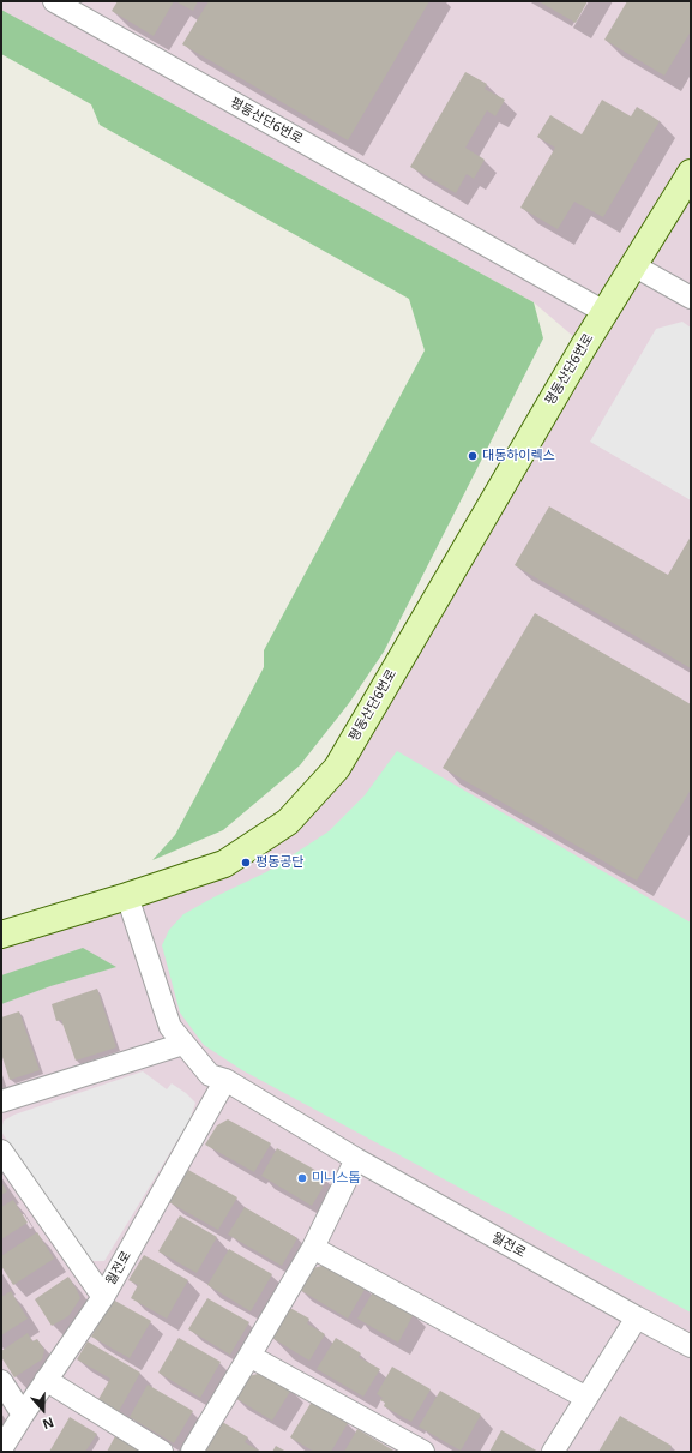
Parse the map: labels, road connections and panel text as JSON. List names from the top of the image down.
{
  "streets": {
    "street": ["평동산단6번로", "월전로"]
  },
  "crossings": [
    ["평동산단6번로", "월전로"]
  ],
  "places": ["대동하이렉스", "평동공단", "미니스톱"],
  "north": "bottom"
}
